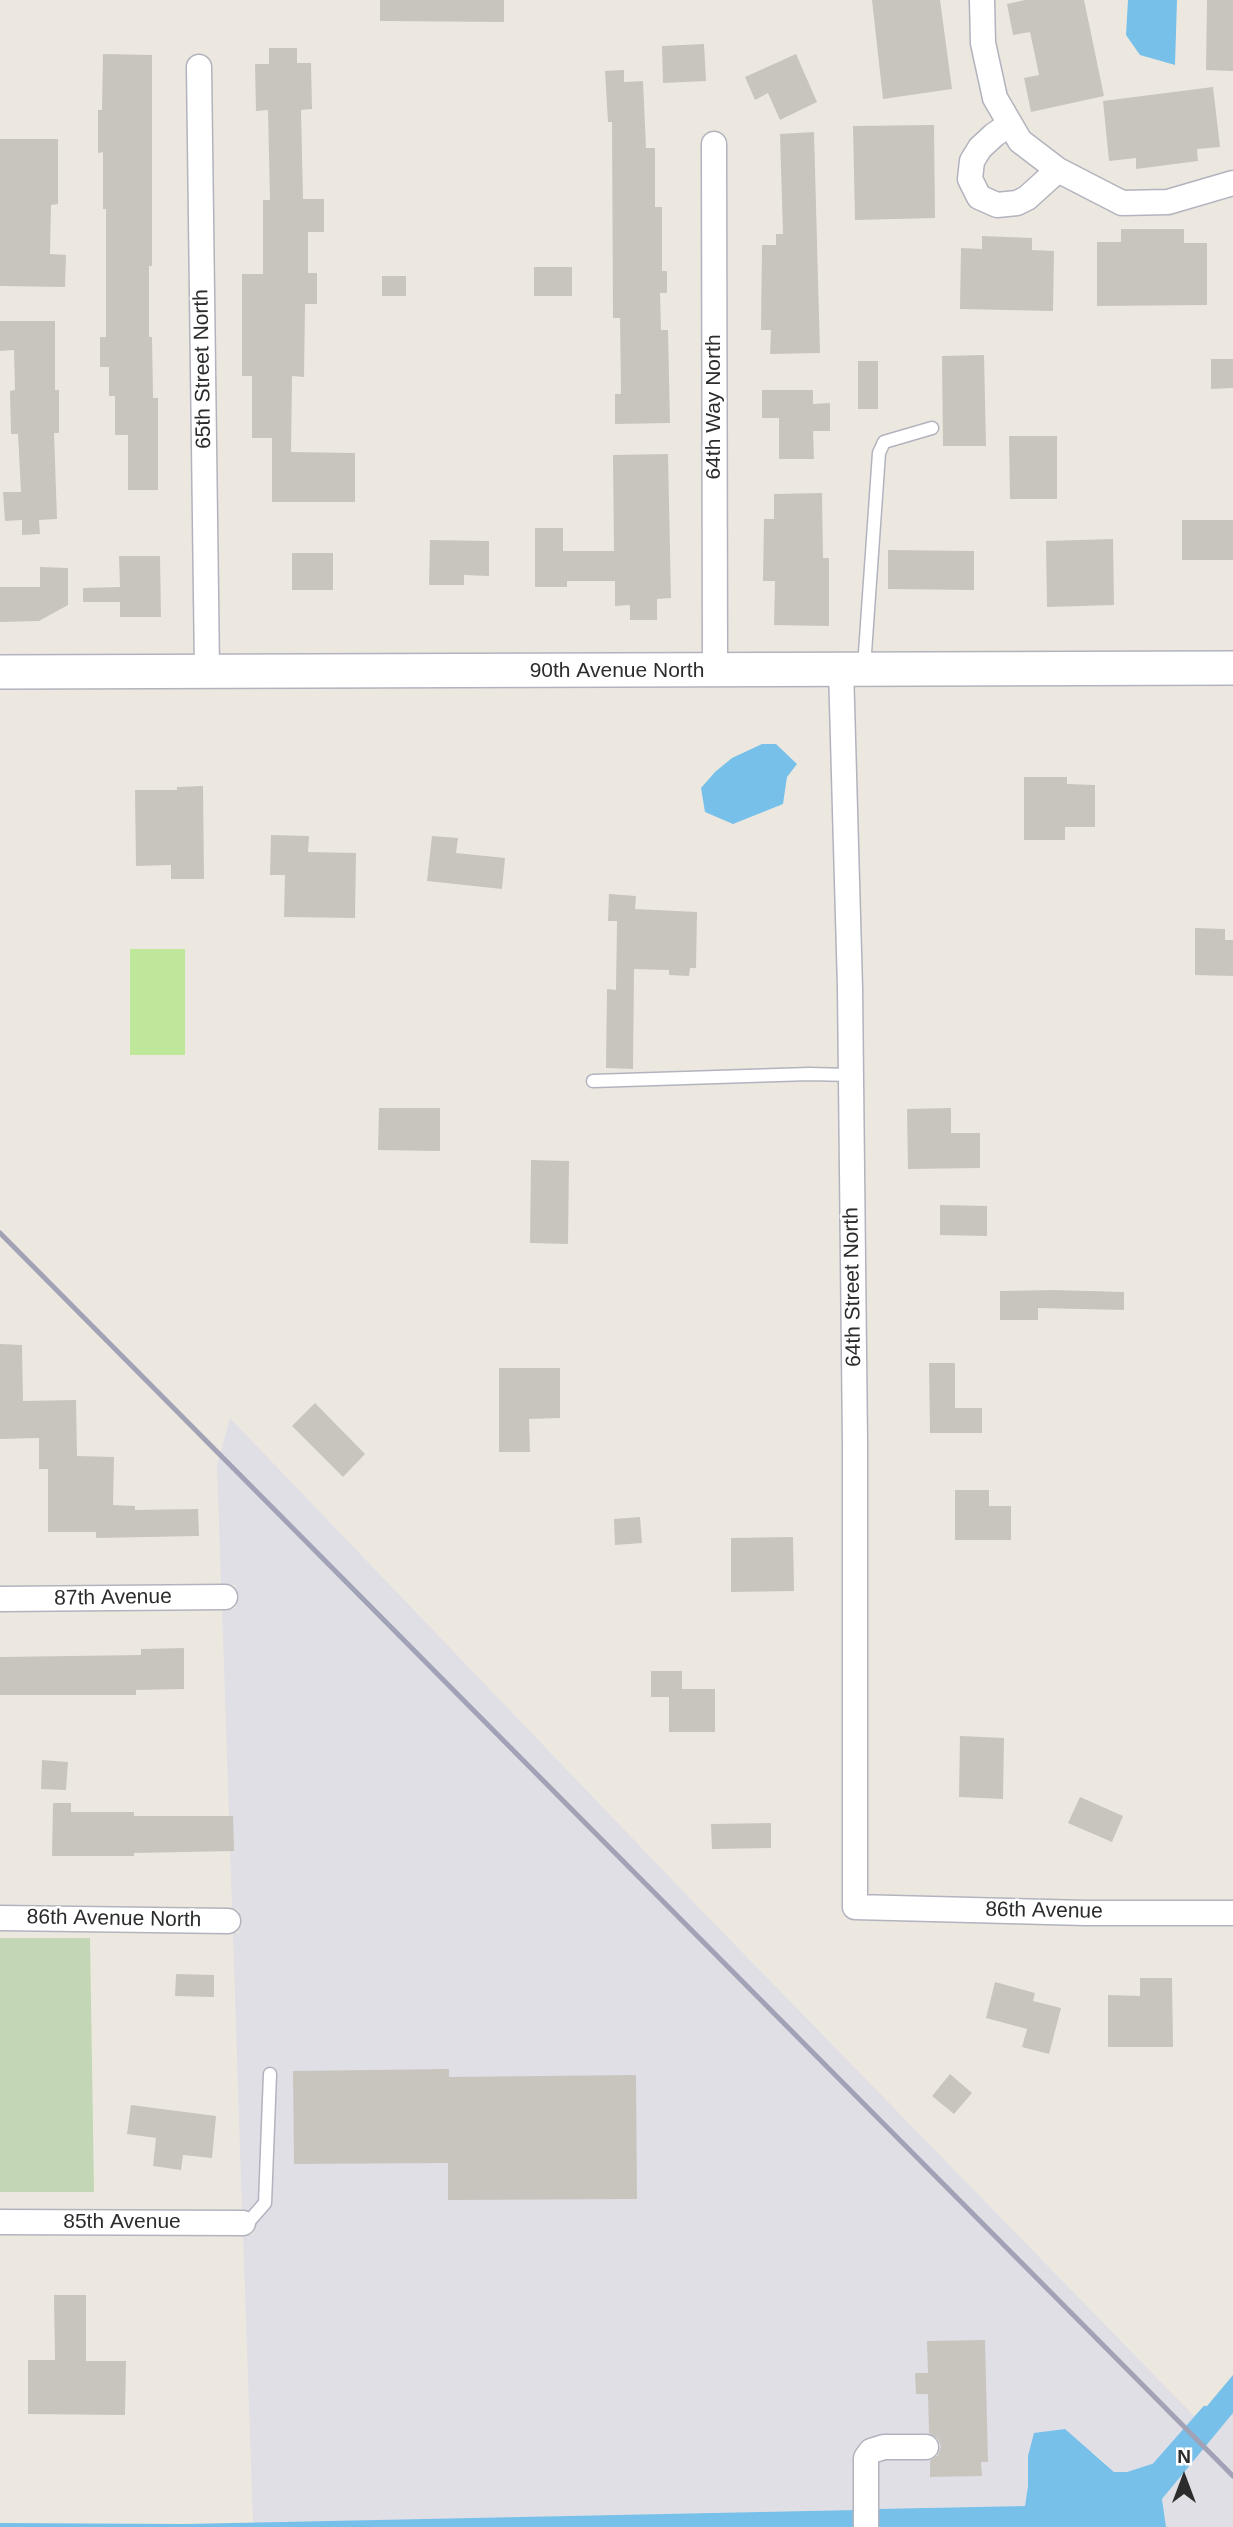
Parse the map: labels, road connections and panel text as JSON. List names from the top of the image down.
{
  "streets": {
    "street": [
      "65th Street North",
      "64th Way North",
      "90th Avenue North",
      "64th Street North",
      "87th Avenue",
      "86th Avenue",
      "86th Avenue North",
      "85th Avenue"
    ]
  },
  "crossings": [
    ["65th Street North", "90th Avenue North"],
    ["64th Way North", "90th Avenue North"],
    ["90th Avenue North", "64th Street North"],
    ["64th Street North", "86th Avenue"]
  ],
  "north": "top"
}
